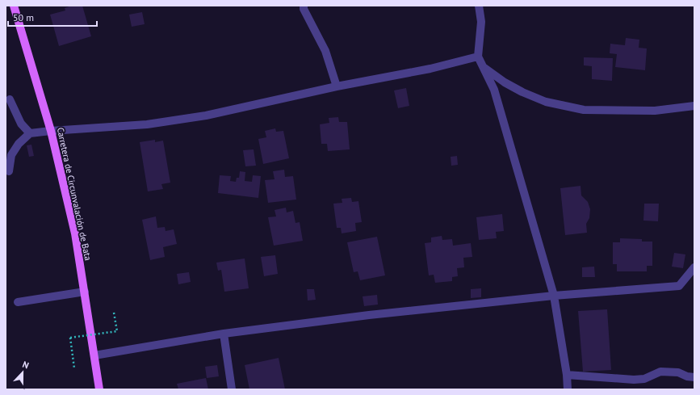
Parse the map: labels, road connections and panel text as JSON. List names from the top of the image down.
{
  "streets": {
    "main road": ["Carretera de Circunvalación de Bata"]
  },
  "scale_bar": "50 m",
  "north": "top"
}
